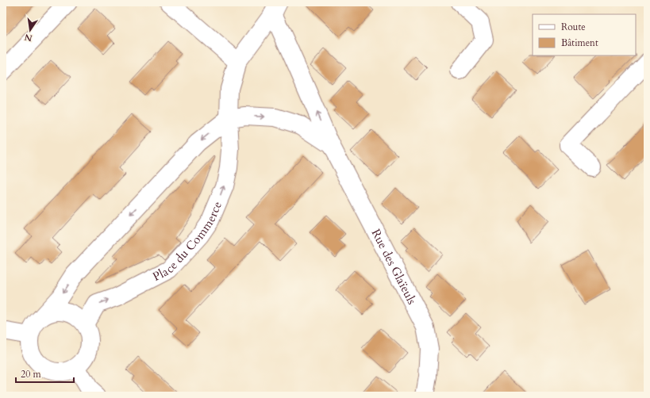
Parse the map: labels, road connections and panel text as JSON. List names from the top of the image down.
{
  "streets": {
    "street": ["Place du Commerce", "Rue des Glaïeuls"]
  },
  "crossings": [
    ["Place du Commerce", "Rue des Glaïeuls"]
  ],
  "legend": ["Route", "Bâtiment"],
  "scale_bar": "20 m",
  "north": "bottom"
}
